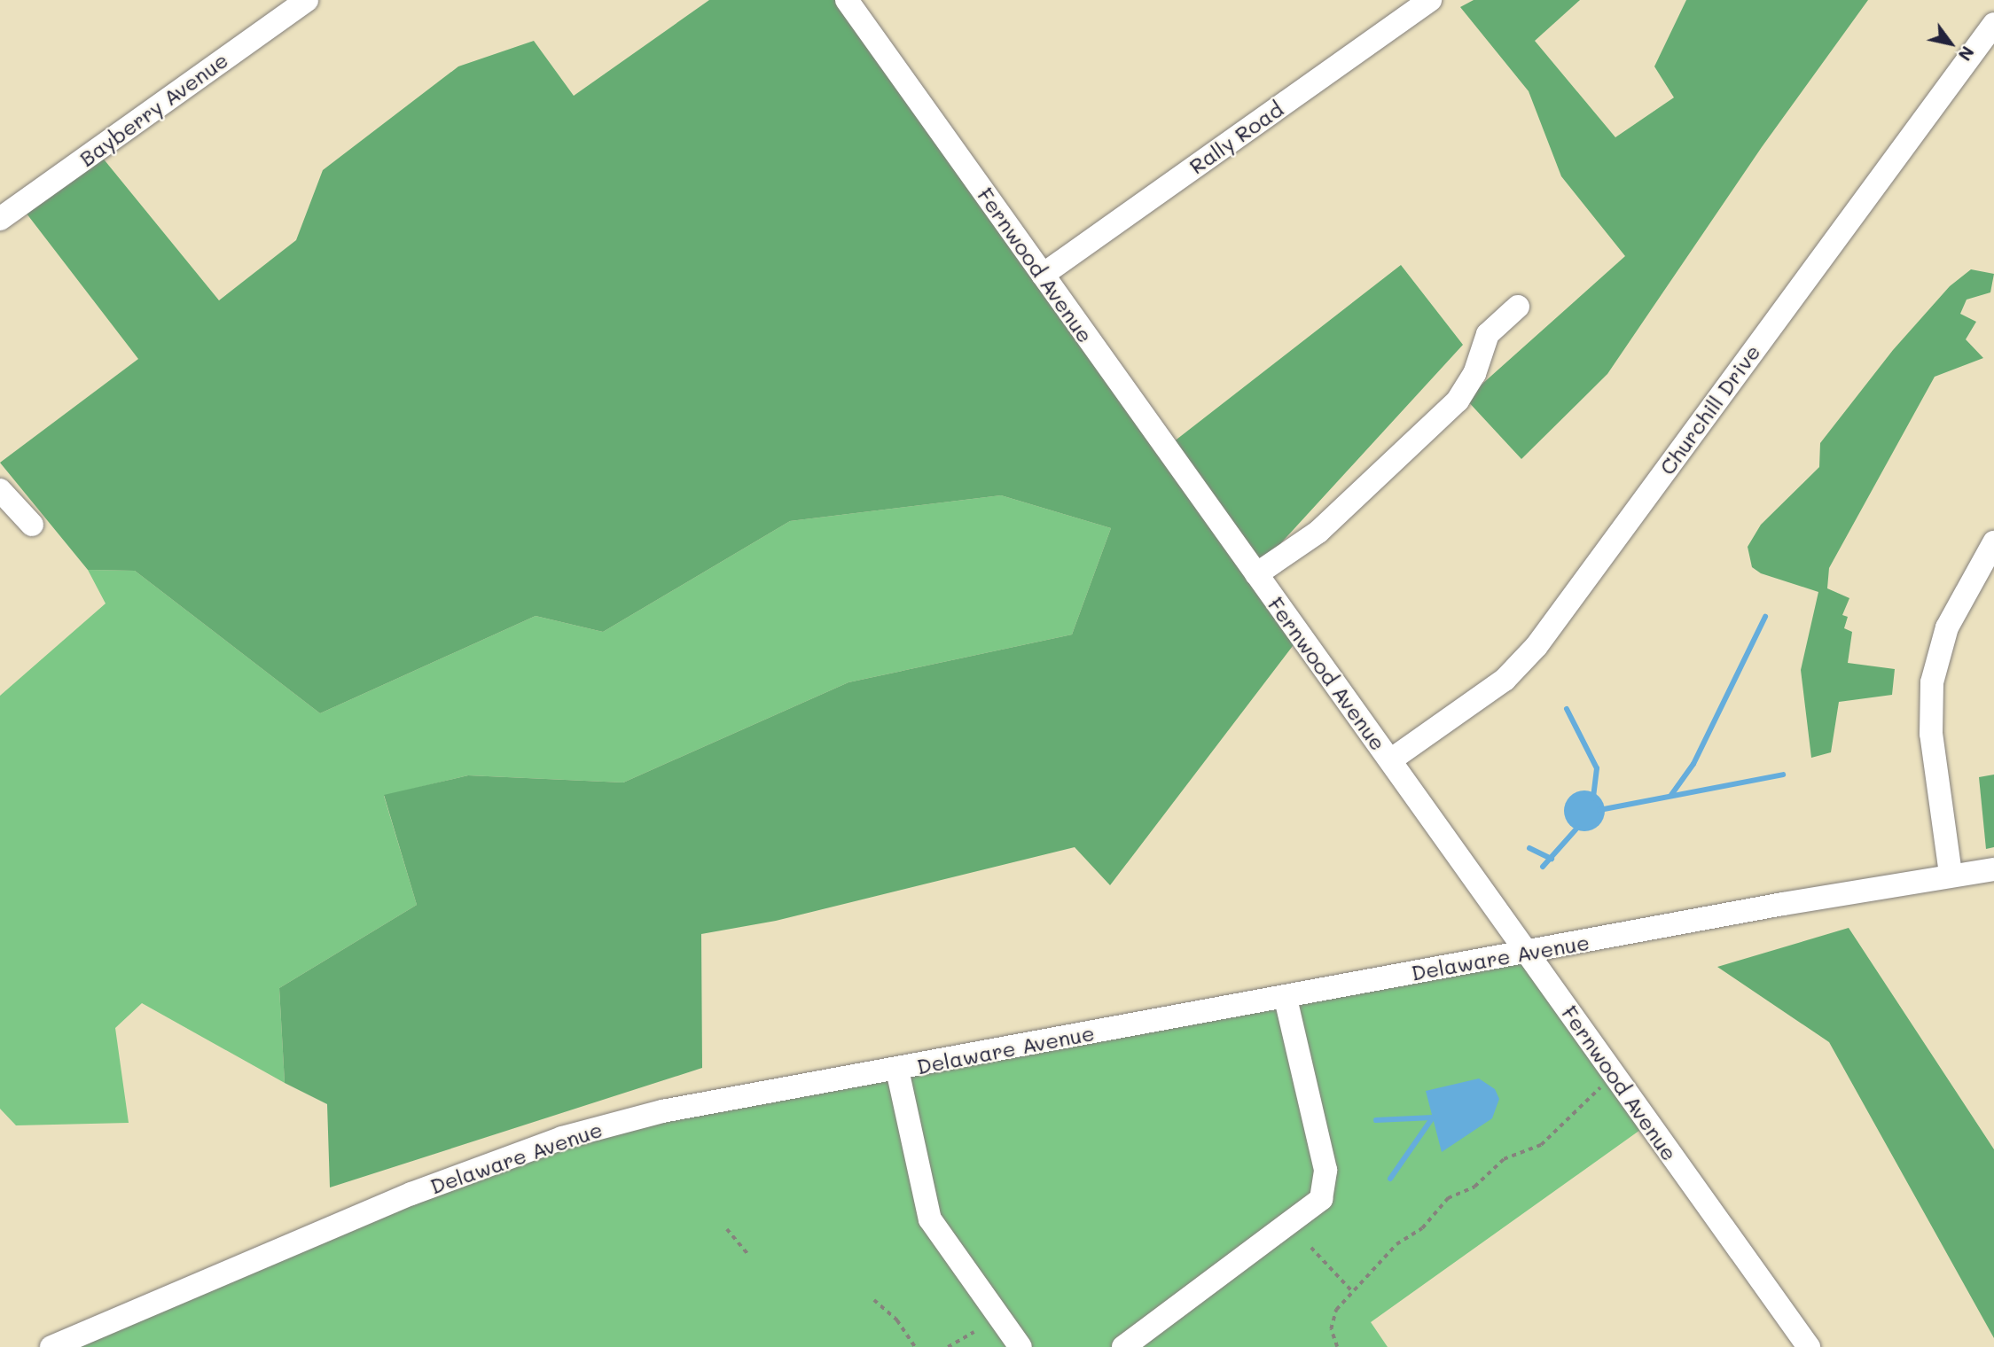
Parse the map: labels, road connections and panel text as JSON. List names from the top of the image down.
{
  "streets": {
    "street": [
      "Bayberry Avenue",
      "Rally Road",
      "Fernwood Avenue",
      "Churchill Drive",
      "Delaware Avenue"
    ]
  },
  "crossings": [
    ["Rally Road", "Fernwood Avenue"],
    ["Fernwood Avenue", "Churchill Drive"],
    ["Fernwood Avenue", "Delaware Avenue"]
  ],
  "north": "bottom right"
}
